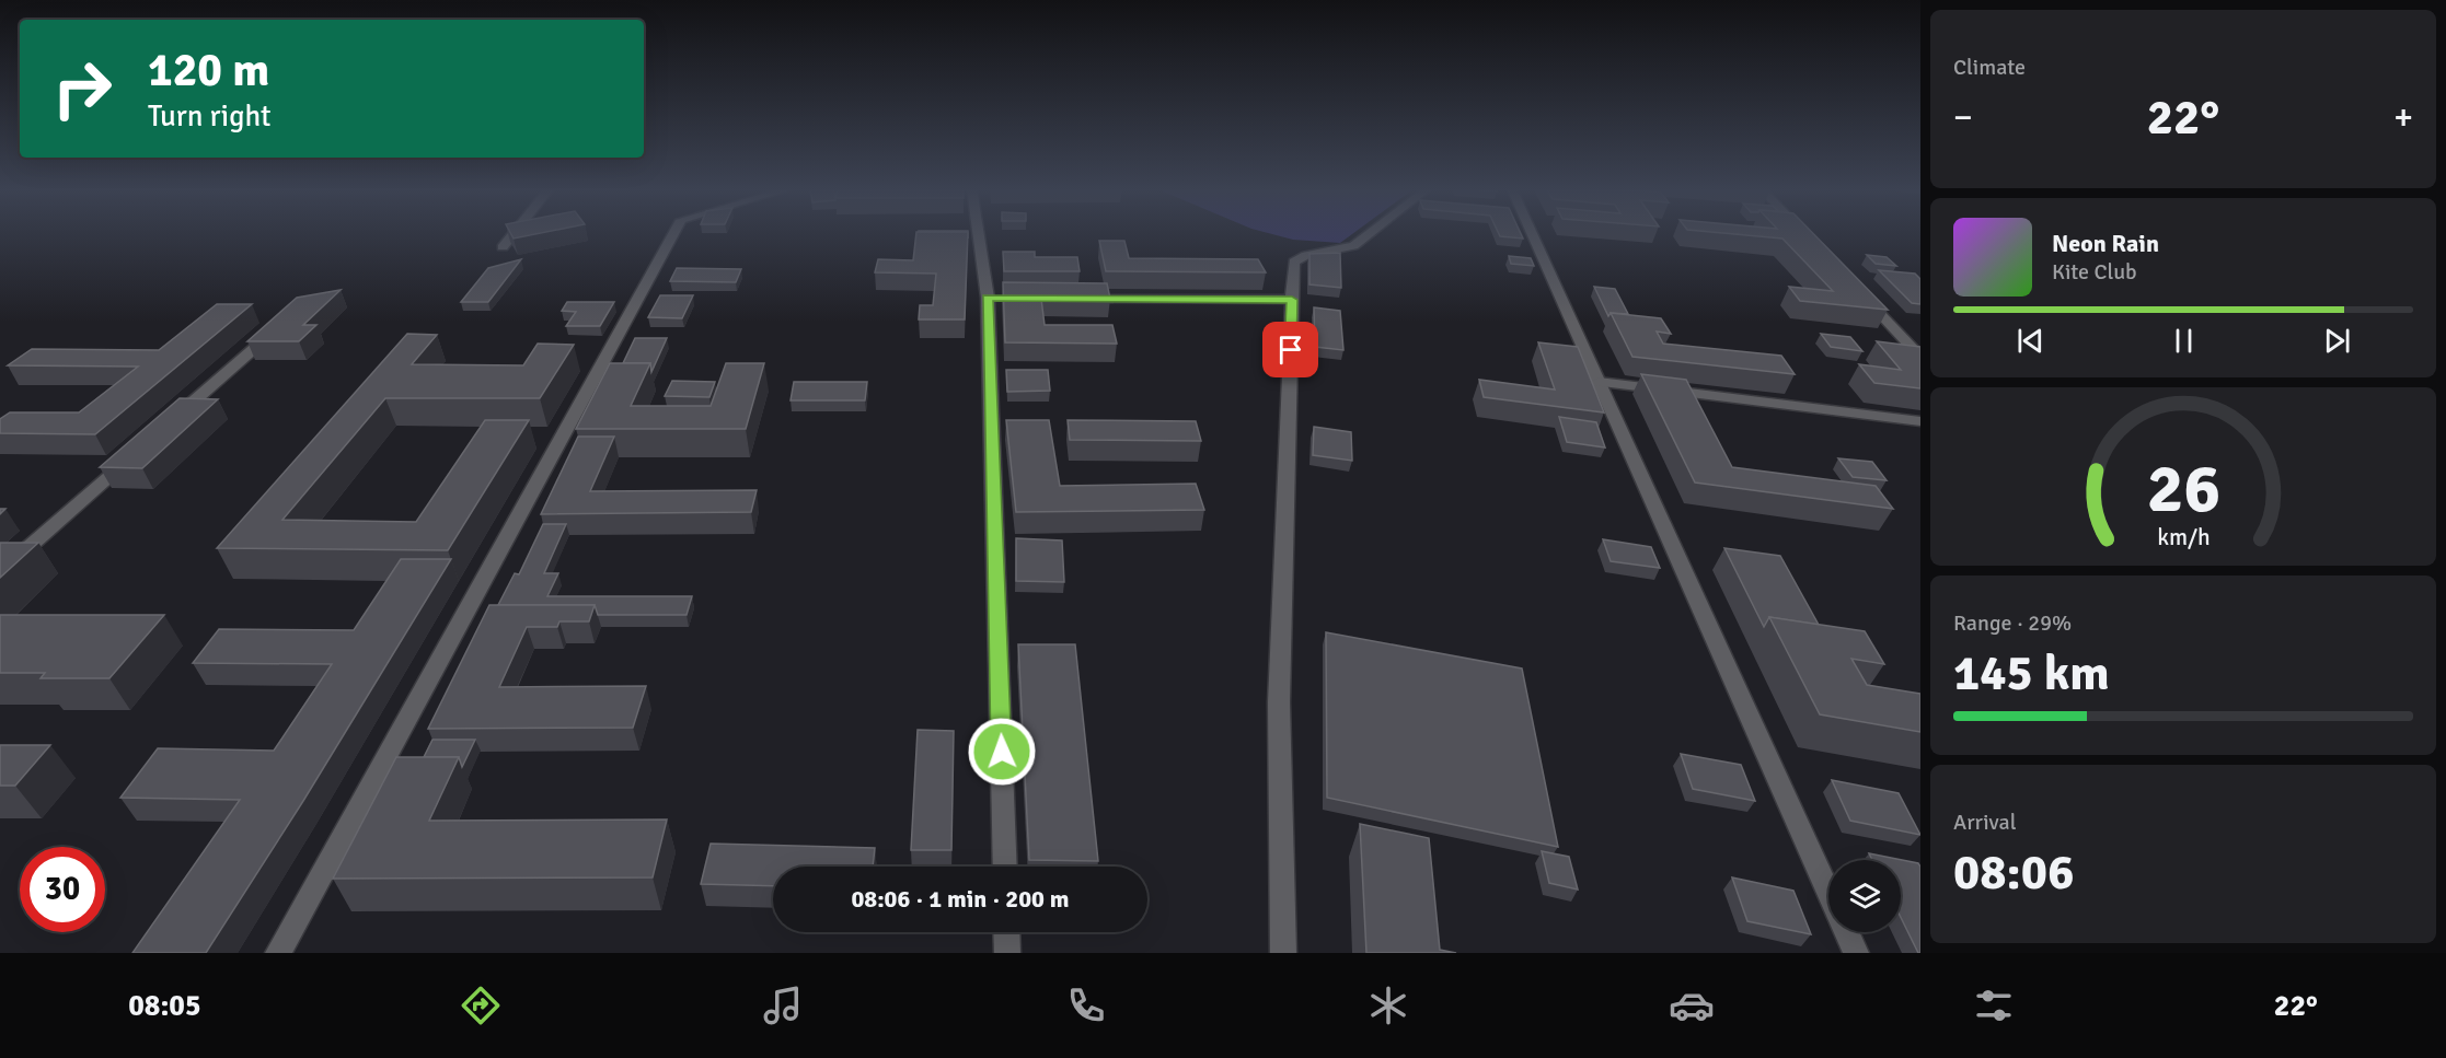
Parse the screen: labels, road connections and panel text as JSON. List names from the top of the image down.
{
  "page": {
    "tile": [
      "Climate",
      ["Range · 29%", "145 km"],
      ["Arrival", "08:06"]
    ],
    "turn": ["120 m", "Turn right"],
    "heat": ["−", "22°", "+"],
    "song": ["Neon Rain", "Kite Club"],
    "limit": "30",
    "trip": "08:06 · 1 min · 200 m",
    "tabs": ["08:05", "22°"],
    "gauge": ["26", "km/h"]
  }
}
